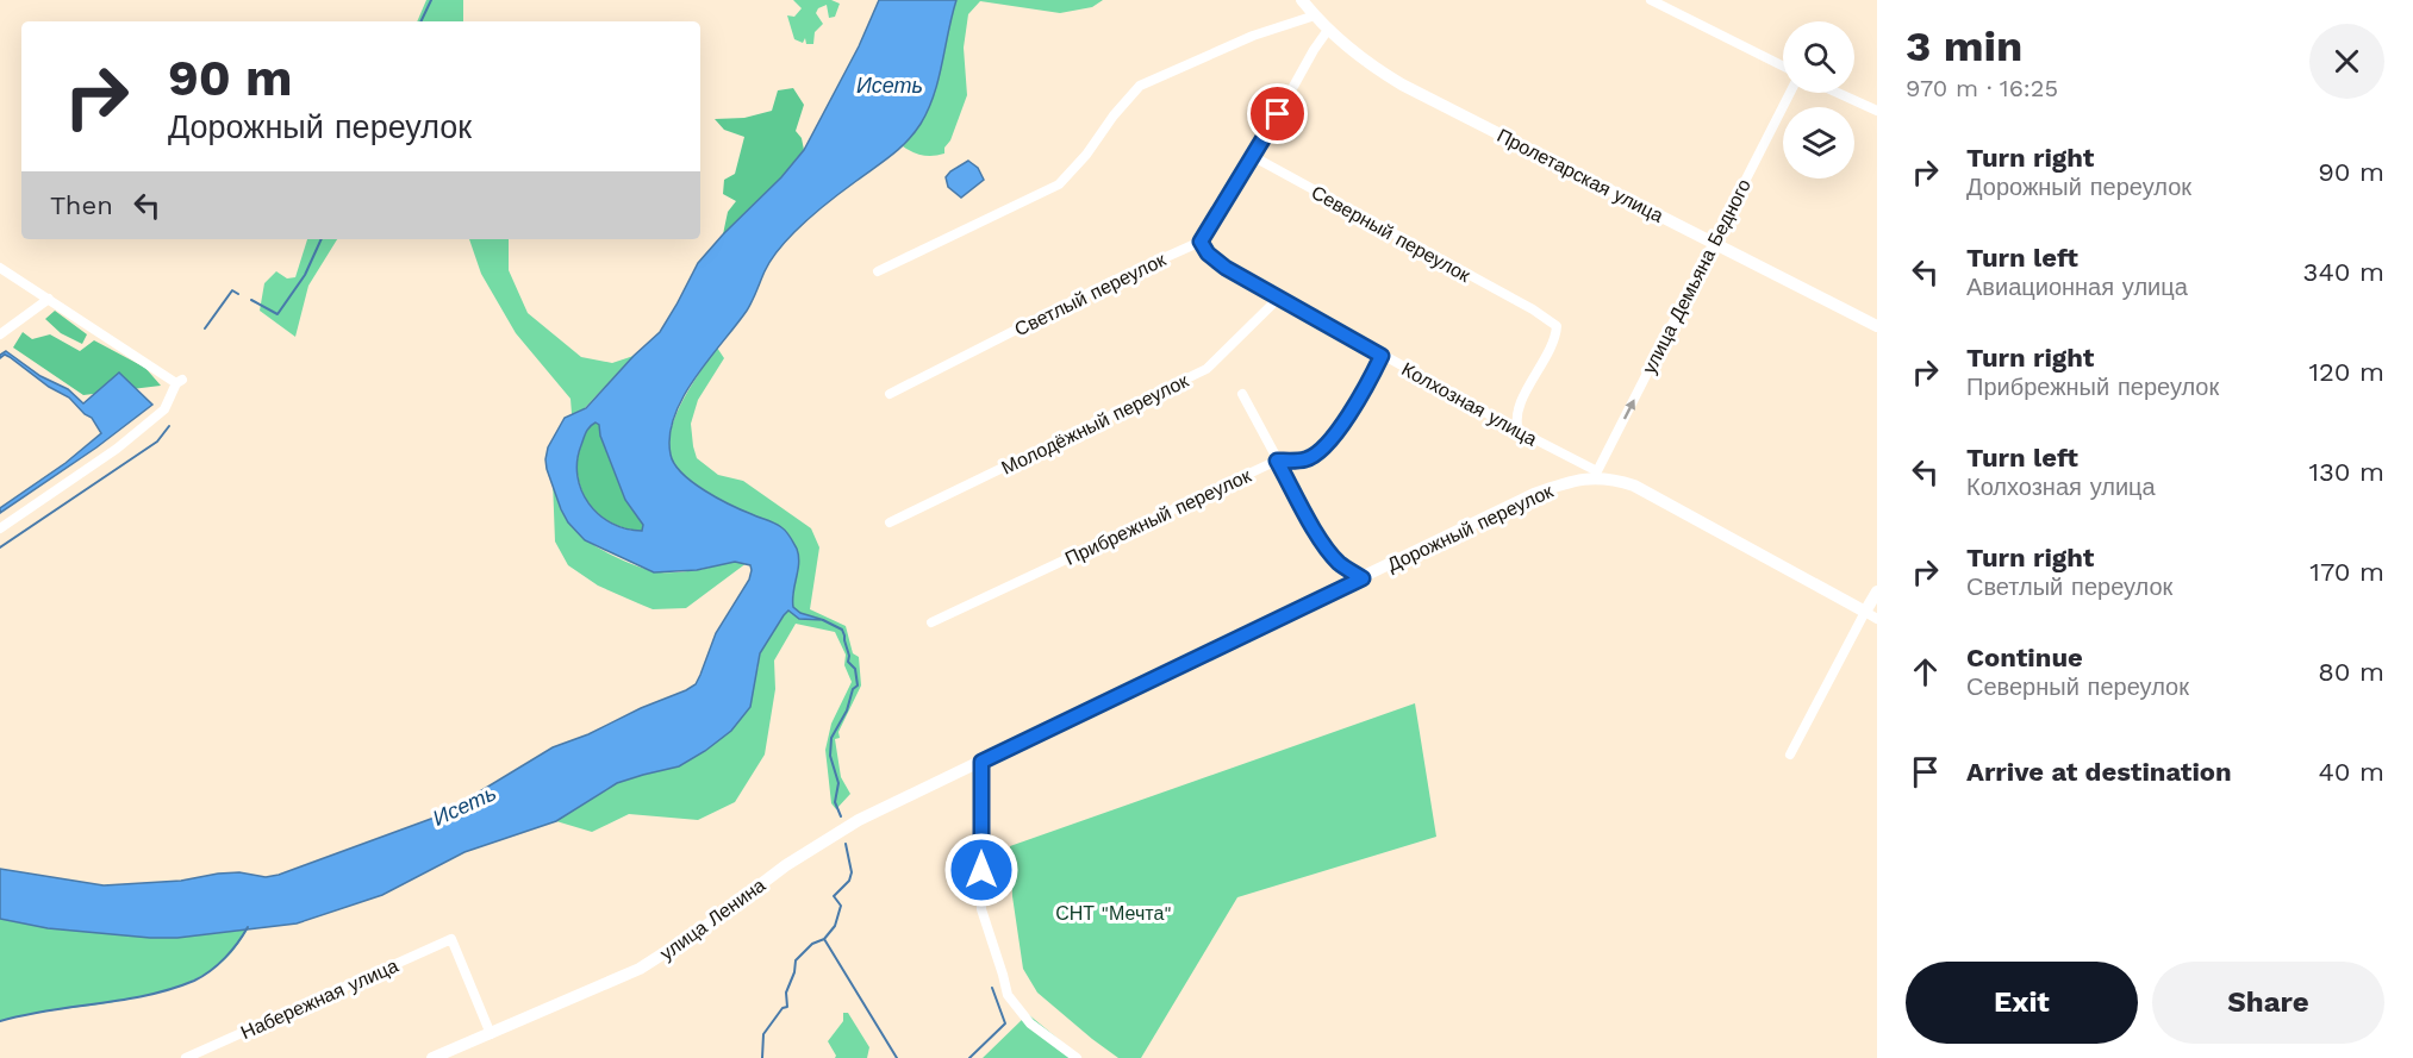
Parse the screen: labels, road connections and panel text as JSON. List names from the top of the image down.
{
  "streets": {
    "main road": ["Пролетарская улица", "Дорожный переулок", "улица Ленина"],
    "street": [
      "Северный переулок",
      "улица Демьяна Бедного",
      "Светлый переулок",
      "Колхозная улица",
      "Молодёжный переулок",
      "Прибрежный переулок",
      "Набережная улица"
    ]
  },
  "crossings": [
    ["Пролетарская улица", "улица Демьяна Бедного"],
    ["Северный переулок", "Колхозная улица"],
    ["улица Демьяна Бедного", "Колхозная улица"],
    ["улица Демьяна Бедного", "Дорожный переулок"],
    ["Светлый переулок", "Колхозная улица"],
    ["Колхозная улица", "Молодёжный переулок"],
    ["Колхозная улица", "Прибрежный переулок"],
    ["Колхозная улица", "Дорожный переулок"],
    ["Дорожный переулок", "улица Ленина"],
    ["улица Ленина", "Набережная улица"]
  ],
  "one_way": ["улица Демьяна Бедного"],
  "water": ["Исеть"],
  "parks": ["СНТ \"Мечта\""],
  "page": {
    "heading": ["3 min", "970 m · 16:25"],
    "turn": ["90 m", "Дорожный переулок"],
    "list": [
      {
        "name": "Turn right",
        "note": "Дорожный переулок",
        "value": "90 m"
      },
      {
        "name": "Turn left",
        "note": "Авиационная улица",
        "value": "340 m"
      },
      {
        "name": "Turn right",
        "note": "Прибрежный переулок",
        "value": "120 m"
      },
      {
        "name": "Turn left",
        "note": "Колхозная улица",
        "value": "130 m"
      },
      {
        "name": "Turn right",
        "note": "Светлый переулок",
        "value": "170 m"
      },
      {
        "name": "Continue",
        "note": "Северный переулок",
        "value": "80 m"
      },
      {
        "name": "Arrive at destination",
        "value": "40 m"
      }
    ],
    "then": "Then",
    "buttons": ["Exit", "Share"]
  }
}
